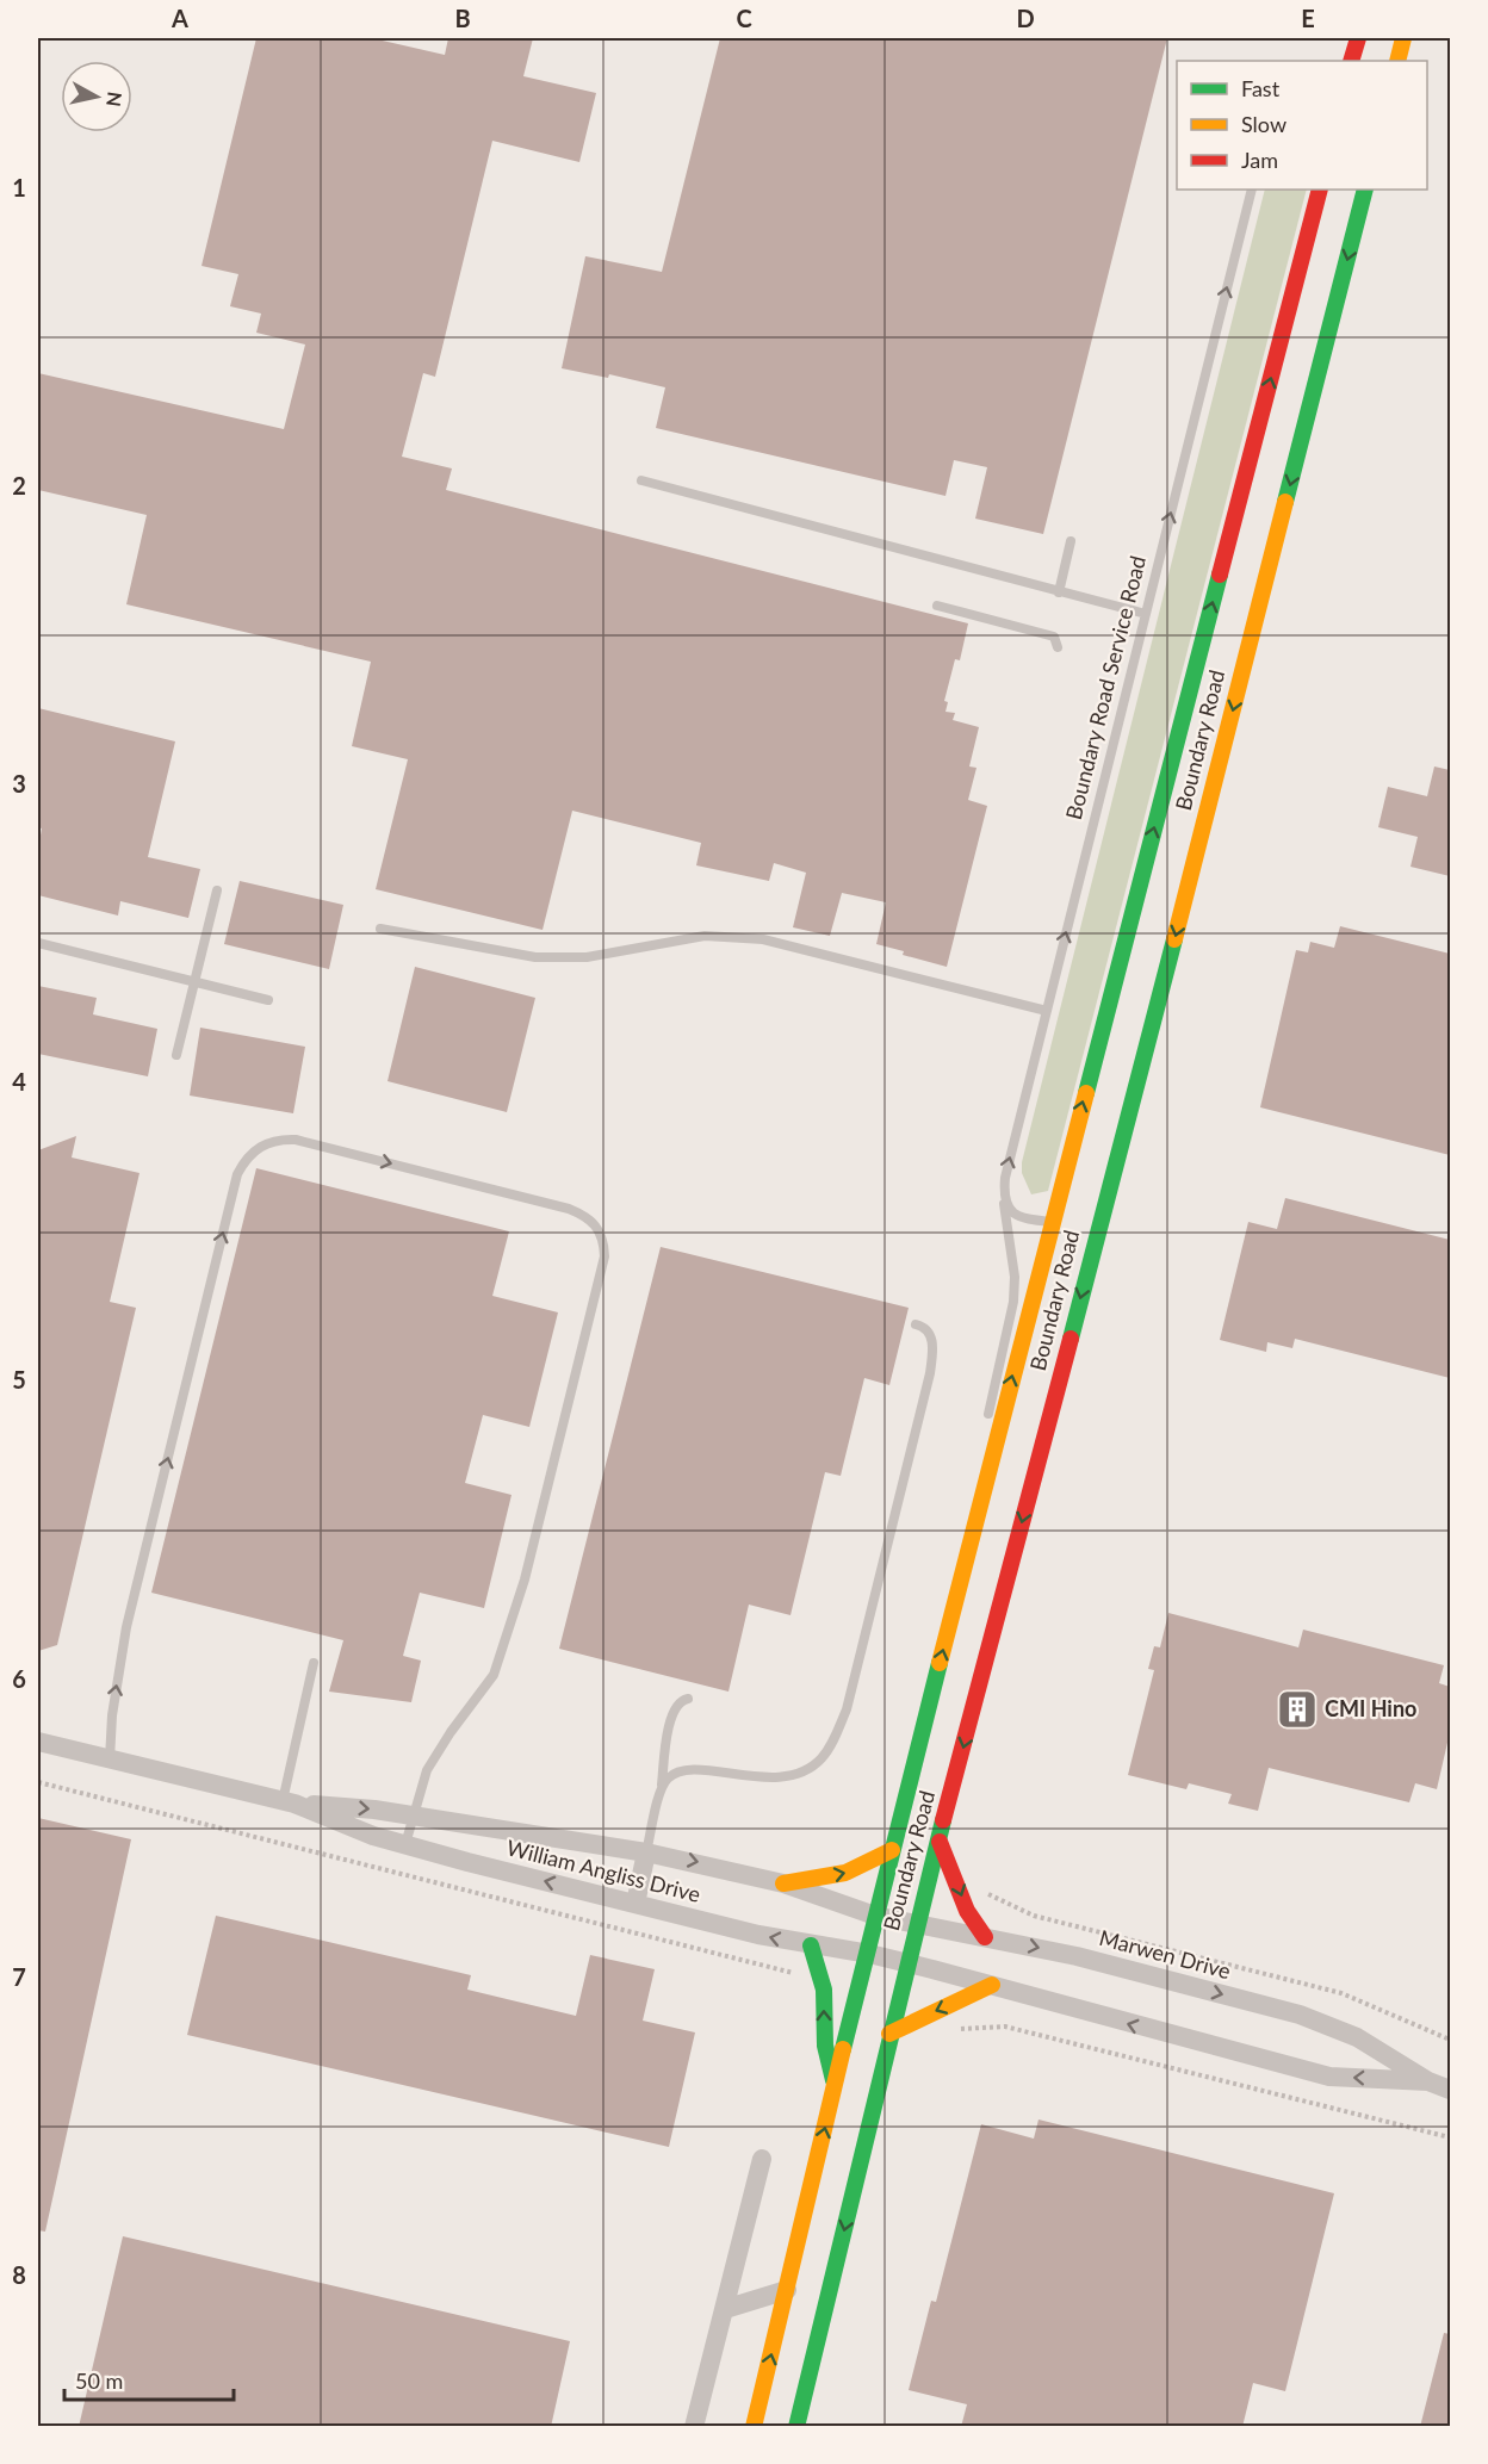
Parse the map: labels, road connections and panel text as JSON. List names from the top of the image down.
{
  "streets": {
    "main road": ["Boundary Road"],
    "street": ["William Angliss Drive", "Marwen Drive"],
    "lane": ["Boundary Road Service Road"]
  },
  "crossings": [
    ["Boundary Road Service Road", "Boundary Road"],
    ["Boundary Road", "William Angliss Drive"],
    ["Boundary Road", "Marwen Drive"],
    ["William Angliss Drive", "Marwen Drive"]
  ],
  "one_way": ["Boundary Road Service Road"],
  "places": {
    "building": ["CMI Hino"]
  },
  "legend": ["Fast", "Slow", "Jam"],
  "scale_bar": "50 m",
  "north": "right",
  "grid": {
    "columns": [
      "A",
      "B",
      "C",
      "D",
      "E"
    ],
    "rows": [
      "1",
      "2",
      "3",
      "4",
      "5",
      "6",
      "7",
      "8"
    ]
  }
}
